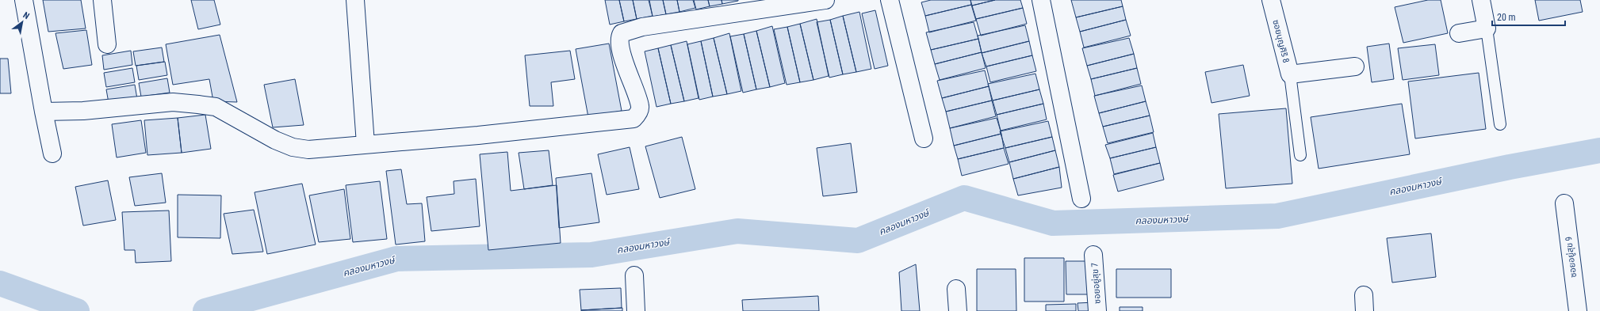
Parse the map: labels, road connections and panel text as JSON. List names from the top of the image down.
{
  "streets": {
    "street": ["ซอยบุญศิริ 8", "ซอยอยู่สุข 9", "ซอยอยู่สุข 7"]
  },
  "water": ["คลองมหาวงษ์"],
  "scale_bar": "20 m",
  "north": "top right"
}
